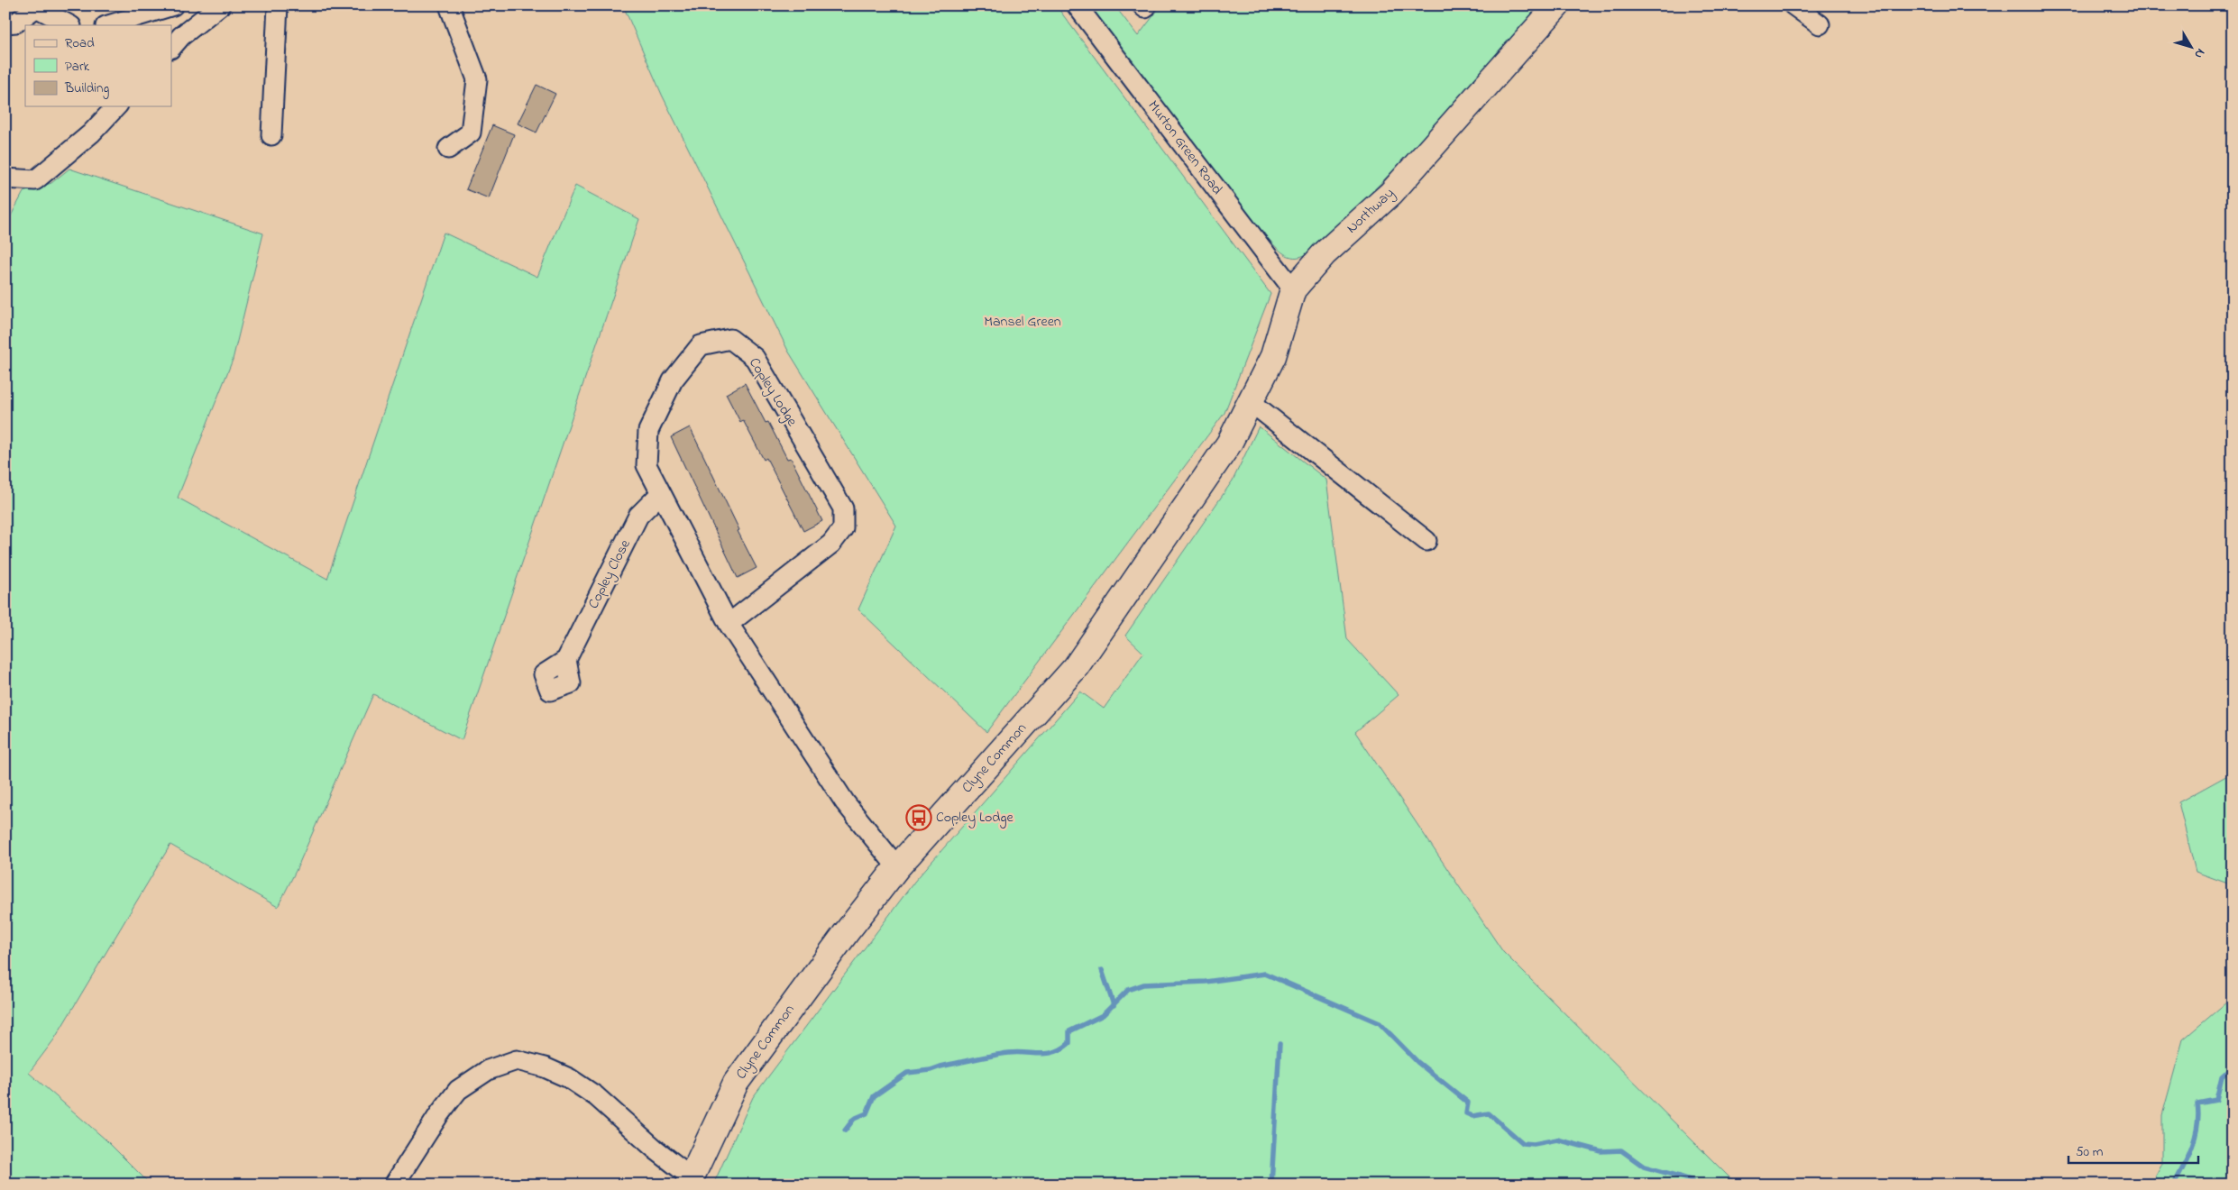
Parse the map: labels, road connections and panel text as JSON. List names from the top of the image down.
{
  "streets": {
    "main road": ["Northway", "Clyne Common"],
    "street": ["Murton Green Road", "Copley Lodge", "Copley Close"]
  },
  "crossings": [
    ["Murton Green Road", "Northway"],
    ["Northway", "Clyne Common"],
    ["Copley Lodge", "Copley Close"],
    ["Copley Lodge", "Clyne Common"]
  ],
  "parks": ["Mansel Green"],
  "places": {
    "bus stop": ["Copley Lodge"]
  },
  "legend": ["Road", "Park", "Building"],
  "scale_bar": "50 m",
  "north": "bottom right"
}
